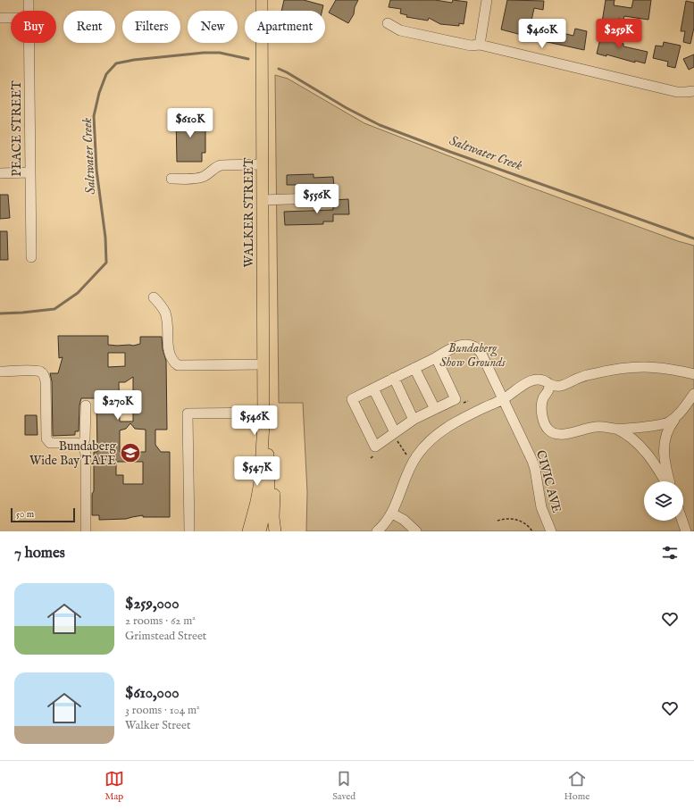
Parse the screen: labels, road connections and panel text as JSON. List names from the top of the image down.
{
  "streets": {
    "main road": ["WALKER STREET"],
    "street": ["PEACE STREET", "CIVIC AVE"]
  },
  "water": ["Saltwater Creek"],
  "parks": ["Bundaberg Show Grounds"],
  "places": {
    "school or university": ["Bundaberg Wide Bay TAFE"]
  },
  "scale_bar": "50 m",
  "page": {
    "chip": [
      "Buy",
      "Rent",
      "Filters",
      "New",
      "Apartment"
    ],
    "price": [
      "$460K",
      "$259K",
      "$610K",
      "$556K",
      "$270K",
      "$546K",
      "$547K"
    ],
    "scale": "50 m",
    "heading": "7 homes",
    "list": [
      {
        "name": "$259,000",
        "note": "2 rooms · 62 m² · Grimstead Street"
      },
      {
        "name": "$610,000",
        "note": "3 rooms · 104 m² · Walker Street"
      }
    ],
    "tabs": ["Map", "Saved", "Home"]
  }
}
